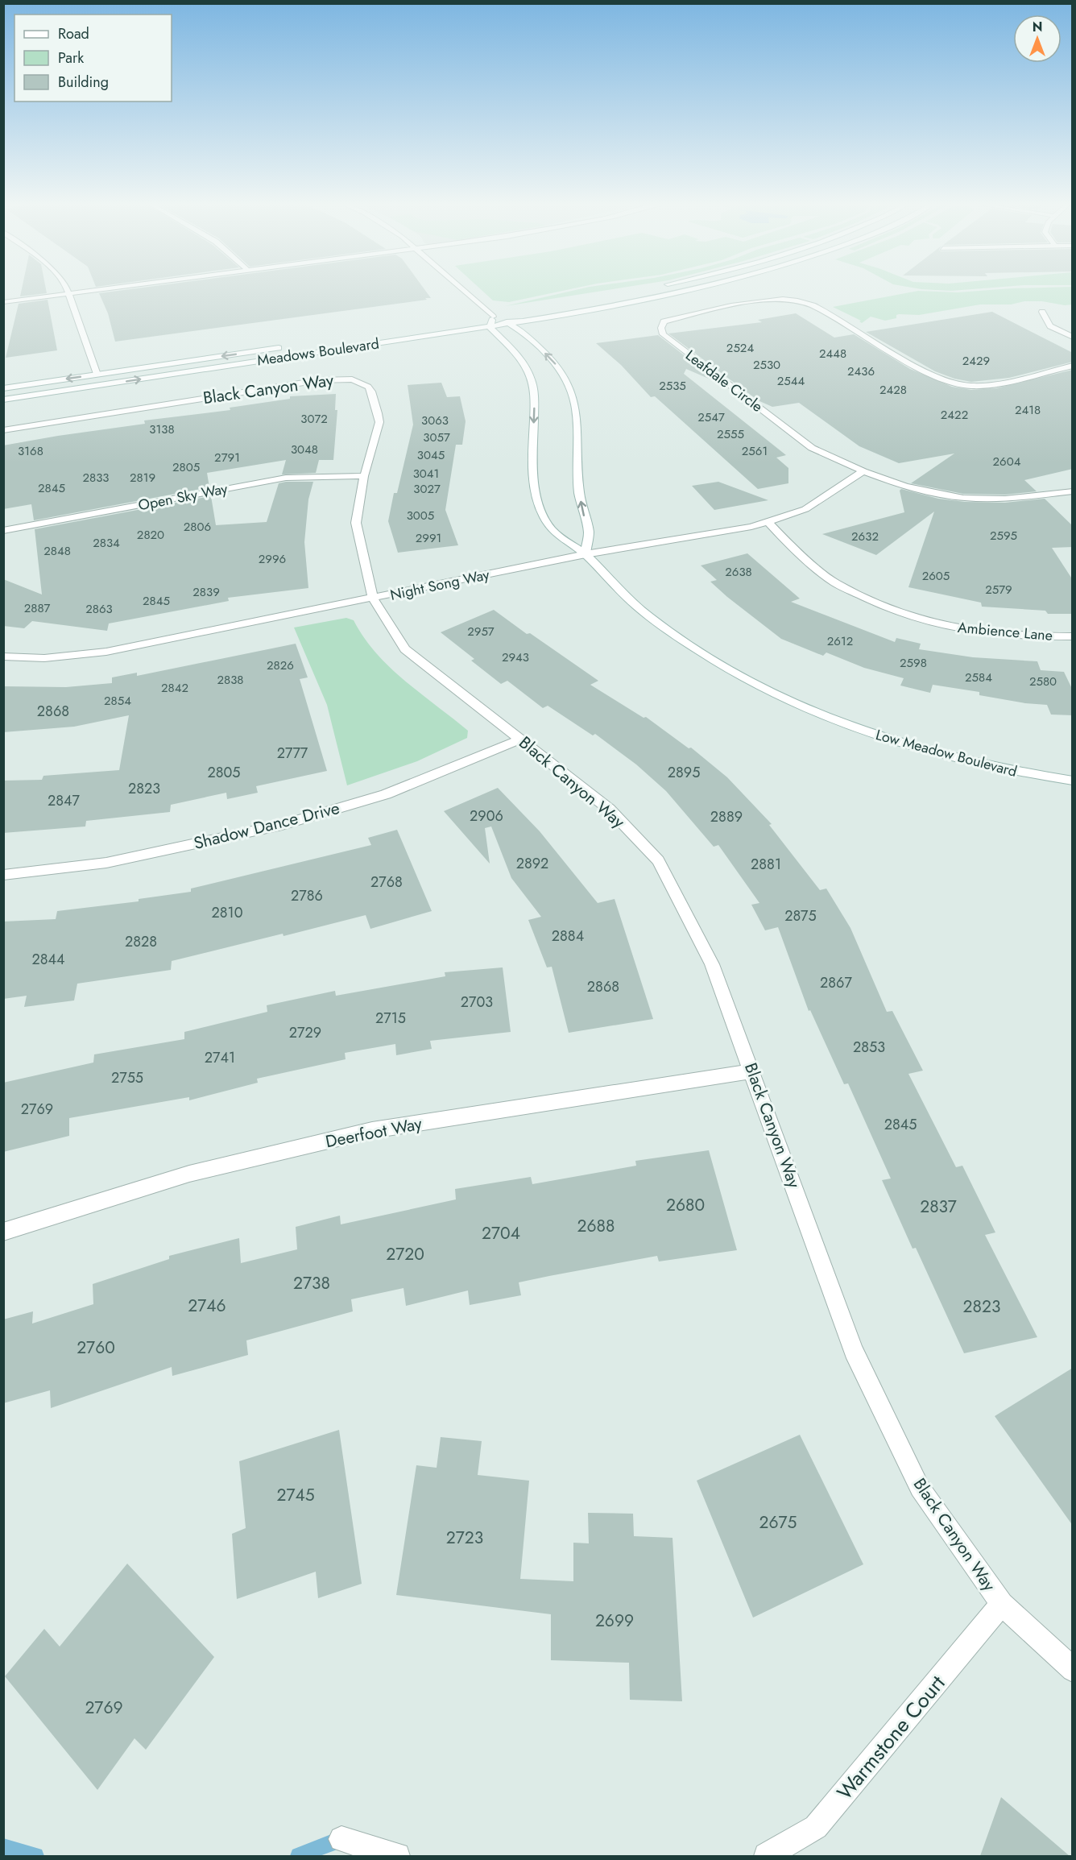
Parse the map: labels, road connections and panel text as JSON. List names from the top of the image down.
{
  "streets": {
    "street": [
      "Meadows Boulevard",
      "Leafdale Circle",
      "Black Canyon Way",
      "Open Sky Way",
      "Night Song Way",
      "Ambience Lane",
      "Low Meadow Boulevard",
      "Shadow Dance Drive",
      "Deerfoot Way",
      "Warmstone Court"
    ]
  },
  "crossings": [
    ["Meadows Boulevard", "Low Meadow Boulevard"],
    ["Leafdale Circle", "Night Song Way"],
    ["Black Canyon Way", "Open Sky Way"],
    ["Black Canyon Way", "Night Song Way"],
    ["Black Canyon Way", "Shadow Dance Drive"],
    ["Black Canyon Way", "Deerfoot Way"],
    ["Black Canyon Way", "Warmstone Court"],
    ["Night Song Way", "Ambience Lane"],
    ["Night Song Way", "Low Meadow Boulevard"]
  ],
  "house_numbers": [
    "2524",
    "2448",
    "2429",
    "2530",
    "2436",
    "2544",
    "2535",
    "2428",
    "2418",
    "2422",
    "2547",
    "3072",
    "3063",
    "3138",
    "2555",
    "3057",
    "3048",
    "3168",
    "2561",
    "3045",
    "2791",
    "2604",
    "2805",
    "3041",
    "2833",
    "2819",
    "2845",
    "3027",
    "3005",
    "2806",
    "2820",
    "2595",
    "2632",
    "2991",
    "2834",
    "2848",
    "2996",
    "2638",
    "2605",
    "2579",
    "2839",
    "2845",
    "2887",
    "2863",
    "2957",
    "2612",
    "2943",
    "2598",
    "2826",
    "2584",
    "2838",
    "2580",
    "2842",
    "2854",
    "2868",
    "2777",
    "2805",
    "2895",
    "2823",
    "2847",
    "2906",
    "2889",
    "2892",
    "2881",
    "2768",
    "2786",
    "2810",
    "2875",
    "2884",
    "2828",
    "2844",
    "2867",
    "2868",
    "2703",
    "2715",
    "2729",
    "2853",
    "2741",
    "2755",
    "2769",
    "2845",
    "2680",
    "2837",
    "2688",
    "2704",
    "2720",
    "2738",
    "2746",
    "2823",
    "2760",
    "2745",
    "2675",
    "2723",
    "2699",
    "2769"
  ],
  "legend": ["Road", "Park", "Building"],
  "north": "top"
}
